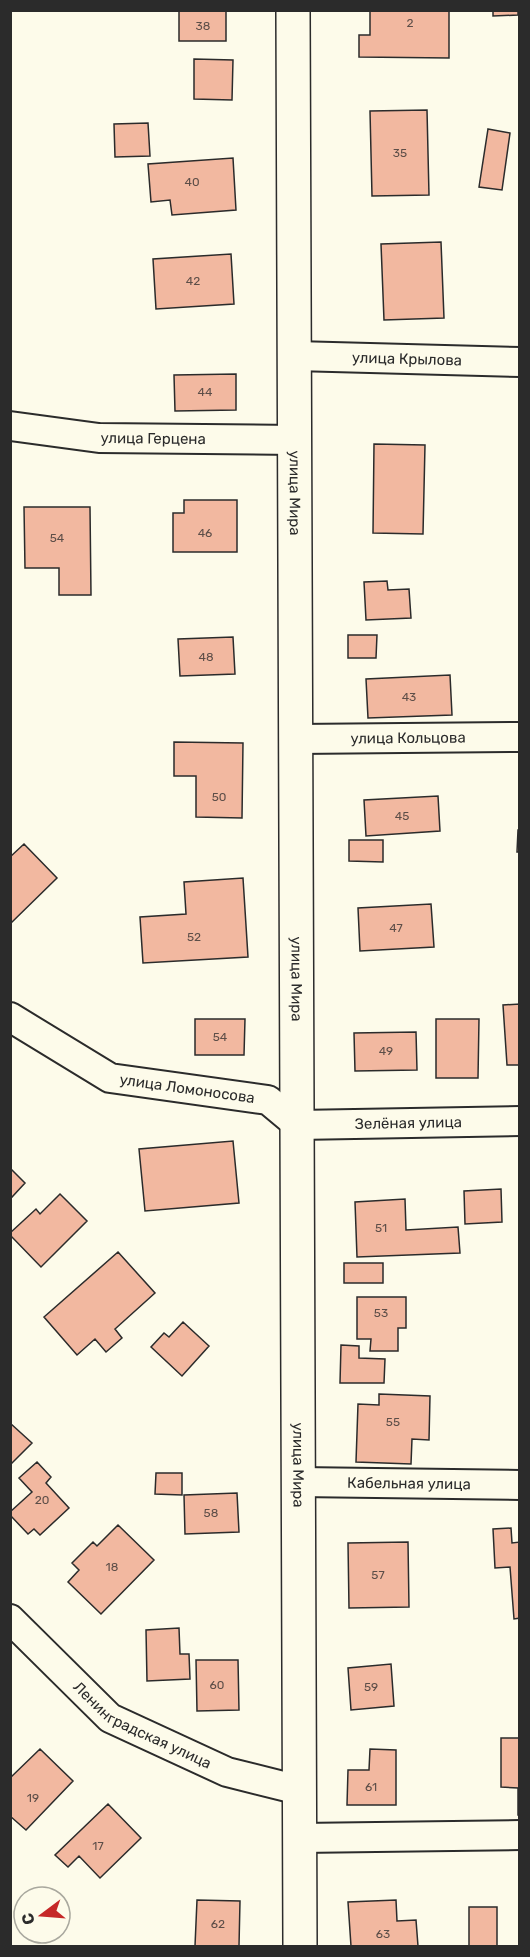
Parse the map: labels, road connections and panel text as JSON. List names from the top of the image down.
{
  "streets": {
    "main road": ["улица Мира"],
    "street": [
      "улица Крылова",
      "улица Герцена",
      "улица Кольцова",
      "улица Ломоносова",
      "Зелёная улица",
      "Кабельная улица",
      "Ленинградская улица"
    ]
  },
  "crossings": [
    ["улица Крылова", "улица Мира"],
    ["улица Герцена", "улица Мира"],
    ["улица Мира", "улица Кольцова"],
    ["улица Мира", "улица Ломоносова"],
    ["улица Мира", "Зелёная улица"],
    ["улица Мира", "Кабельная улица"],
    ["улица Мира", "Ленинградская улица"],
    ["улица Ломоносова", "Зелёная улица"]
  ],
  "house_numbers": [
    "2",
    "38",
    "35",
    "40",
    "42",
    "44",
    "46",
    "54",
    "48",
    "43",
    "50",
    "45",
    "47",
    "52",
    "54",
    "49",
    "51",
    "53",
    "55",
    "20",
    "58",
    "18",
    "57",
    "60",
    "59",
    "61",
    "19",
    "17",
    "62",
    "63"
  ],
  "north": "left"
}
